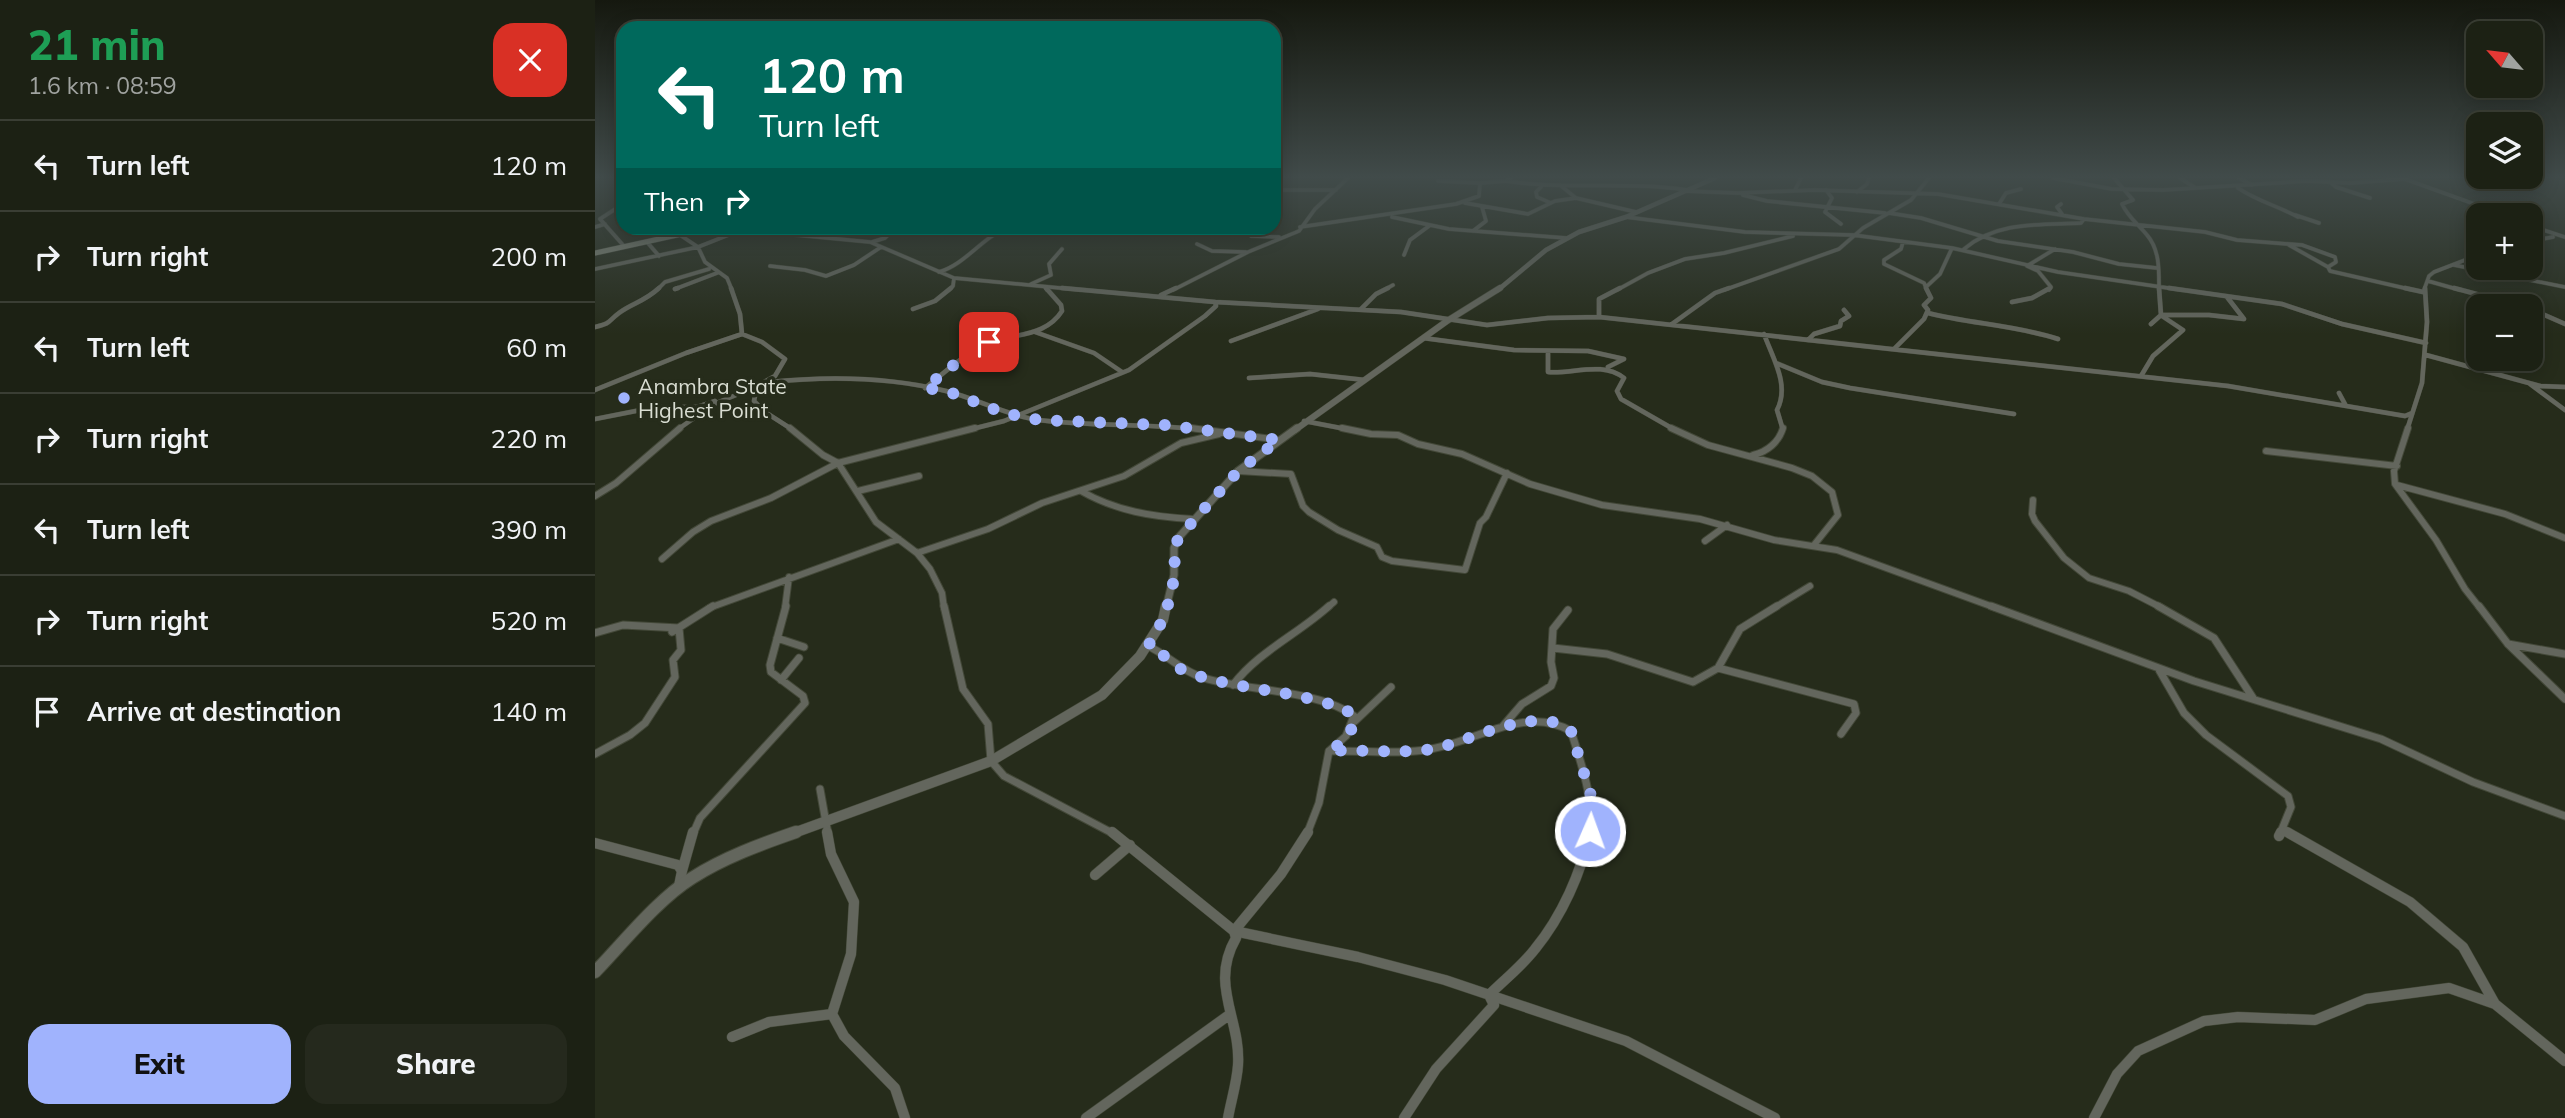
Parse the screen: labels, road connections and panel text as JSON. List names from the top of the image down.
{
  "places": ["Anambra State Highest Point"],
  "north": "top left",
  "page": {
    "heading": ["21 min", "1.6 km · 08:59"],
    "map_buttons": ["+", "−"],
    "turn": ["120 m", "Turn left"],
    "list": [
      {
        "name": "Turn left",
        "value": "120 m"
      },
      {
        "name": "Turn right",
        "value": "200 m"
      },
      {
        "name": "Turn left",
        "value": "60 m"
      },
      {
        "name": "Turn right",
        "value": "220 m"
      },
      {
        "name": "Turn left",
        "value": "390 m"
      },
      {
        "name": "Turn right",
        "value": "520 m"
      },
      {
        "name": "Arrive at destination",
        "value": "140 m"
      }
    ],
    "then": "Then",
    "buttons": ["Exit", "Share"]
  }
}
